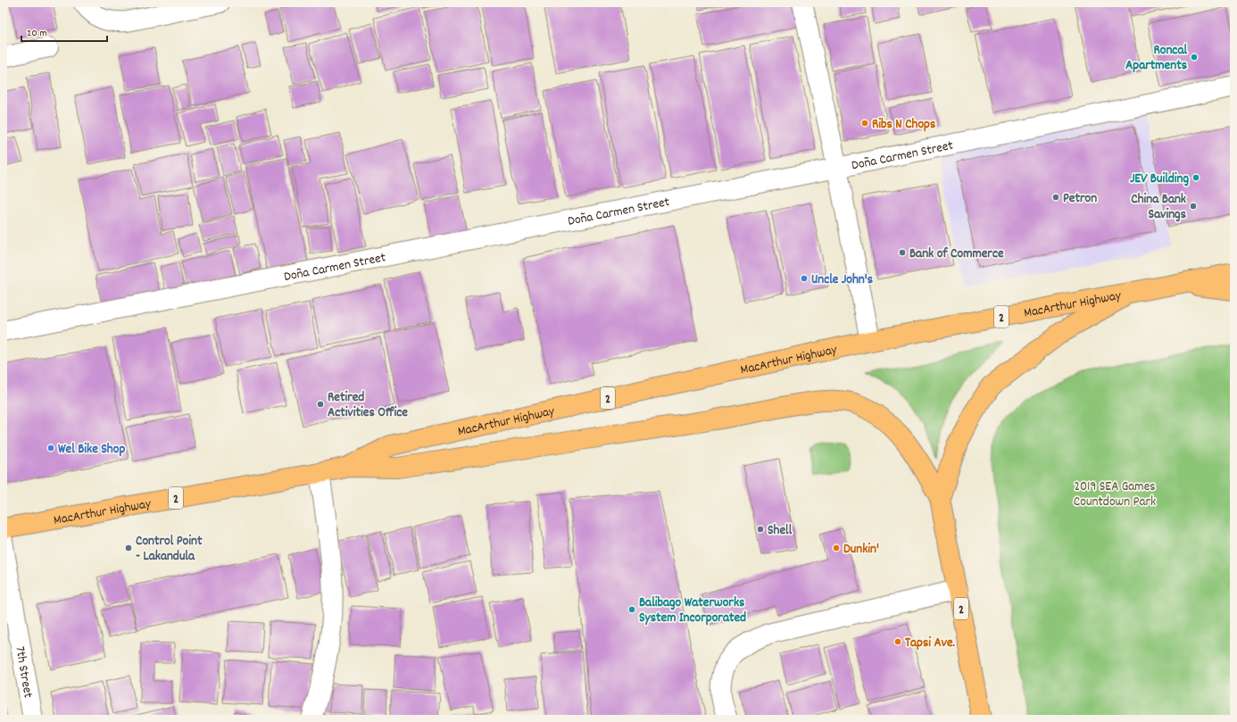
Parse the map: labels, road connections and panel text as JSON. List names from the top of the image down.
{
  "streets": {
    "highway": ["MacArthur Highway", "2"],
    "street": ["Doña Carmen Street", "7th Street"]
  },
  "parks": ["2019 SEA Games Countdown Park"],
  "places": [
    "Roncal Apartments",
    "Ribs N Chops",
    "JEV Building",
    "Petron",
    "China Bank Savings",
    "Bank of Commerce",
    "Uncle John's",
    "Retired Activities Office",
    "Wel Bike Shop",
    "Shell",
    "Control Point - Lakandula",
    "Dunkin'",
    "Balibago Waterworks System Incorporated",
    "Tapsi Ave."
  ],
  "scale_bar": "20 m"
}
